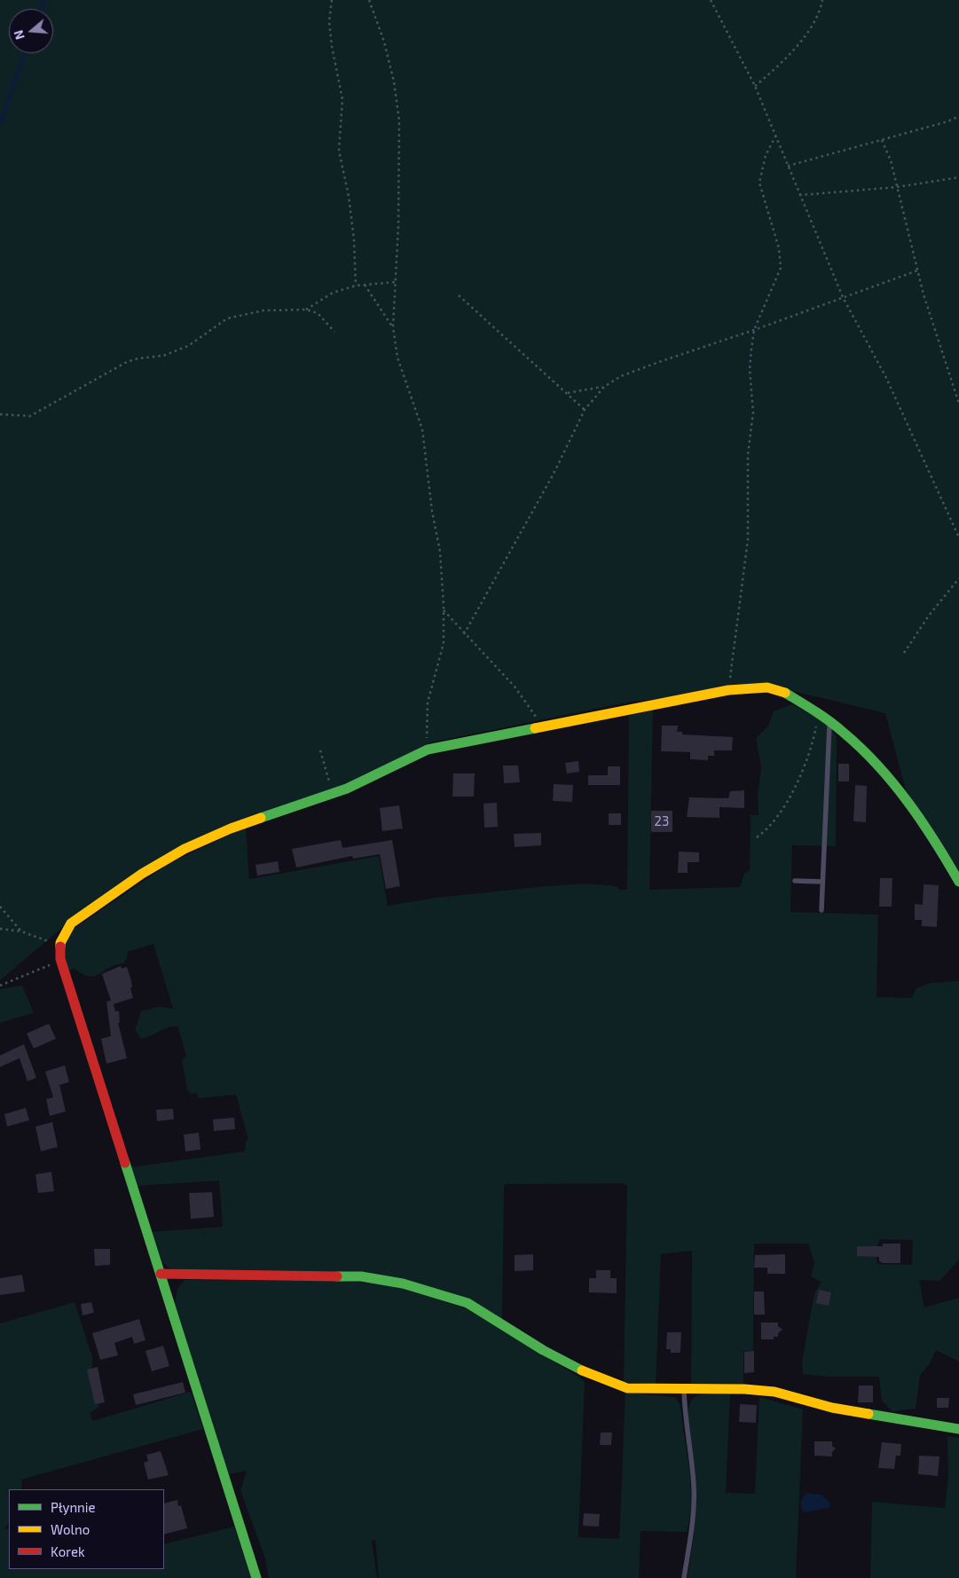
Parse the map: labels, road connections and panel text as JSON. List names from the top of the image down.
{
  "house_numbers": ["23"],
  "legend": ["Płynnie", "Wolno", "Korek"],
  "north": "left"
}
